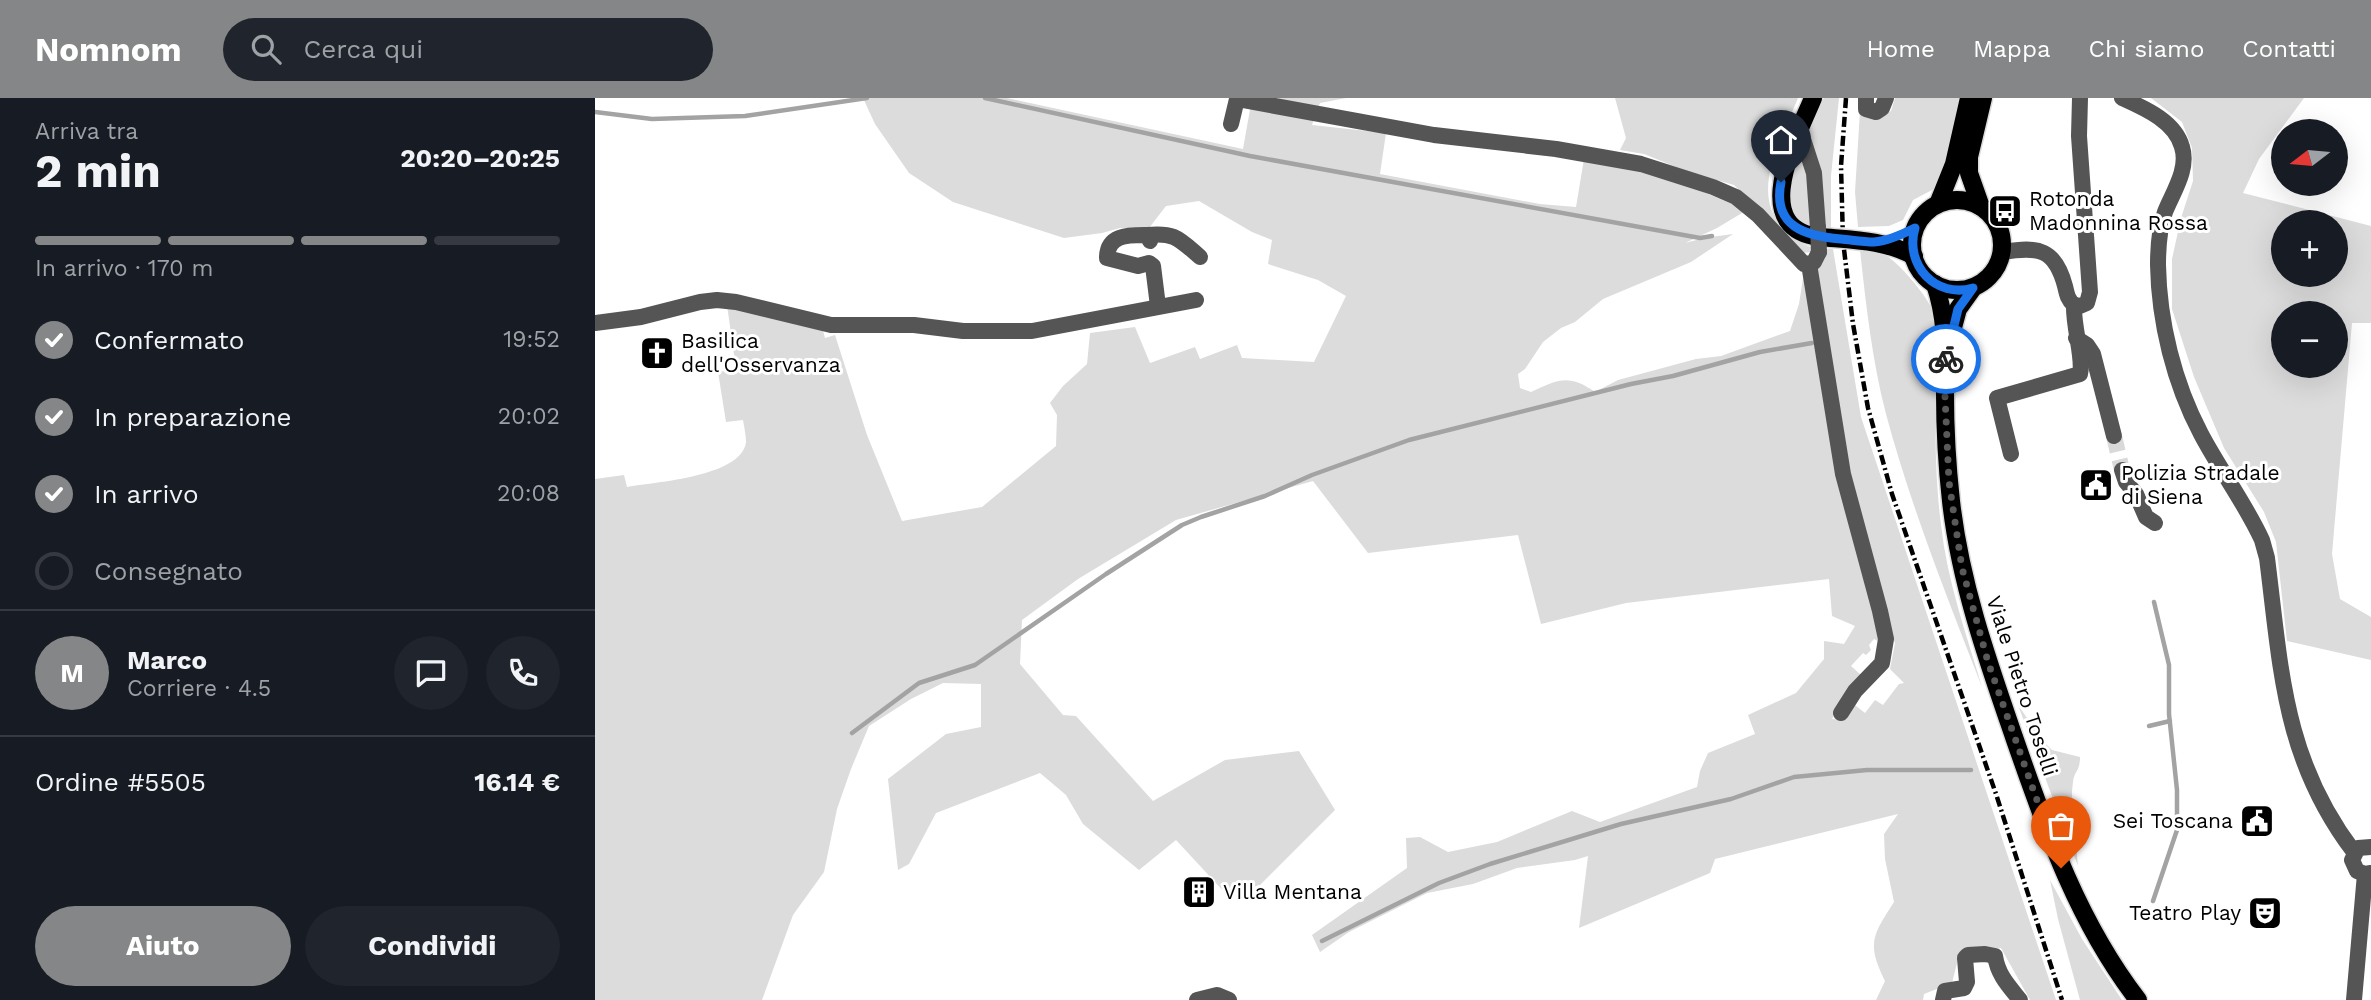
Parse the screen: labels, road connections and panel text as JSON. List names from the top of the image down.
{
  "streets": {
    "main road": ["Viale Pietro Toselli"]
  },
  "places": {
    "bus stop": ["Rotonda Madonnina Rossa"],
    "church": ["Basilica dell'Osservanza"],
    "public building": ["Polizia Stradale di Siena", "Sei Toscana"],
    "building": ["Villa Mentana"],
    "theatre": ["Teatro Play"]
  },
  "north": "left",
  "page": {
    "header": "Nomnom",
    "search": "Cerca qui",
    "nav": [
      "Home",
      "Mappa",
      "Chi siamo",
      "Contatti"
    ],
    "heading": ["2 min", "Arriva tra", "20:20–20:25"],
    "panel": [
      "Marco",
      "Corriere · 4.5",
      "Ordine #5505",
      "16.14 €"
    ],
    "map_buttons": ["+", "−"],
    "bar": "In arrivo · 170 m",
    "list": [
      ["Confermato", "19:52"],
      ["In preparazione", "20:02"],
      ["In arrivo", "20:08"],
      "Consegnato"
    ],
    "round": "M",
    "buttons": ["Aiuto", "Condividi"]
  }
}
